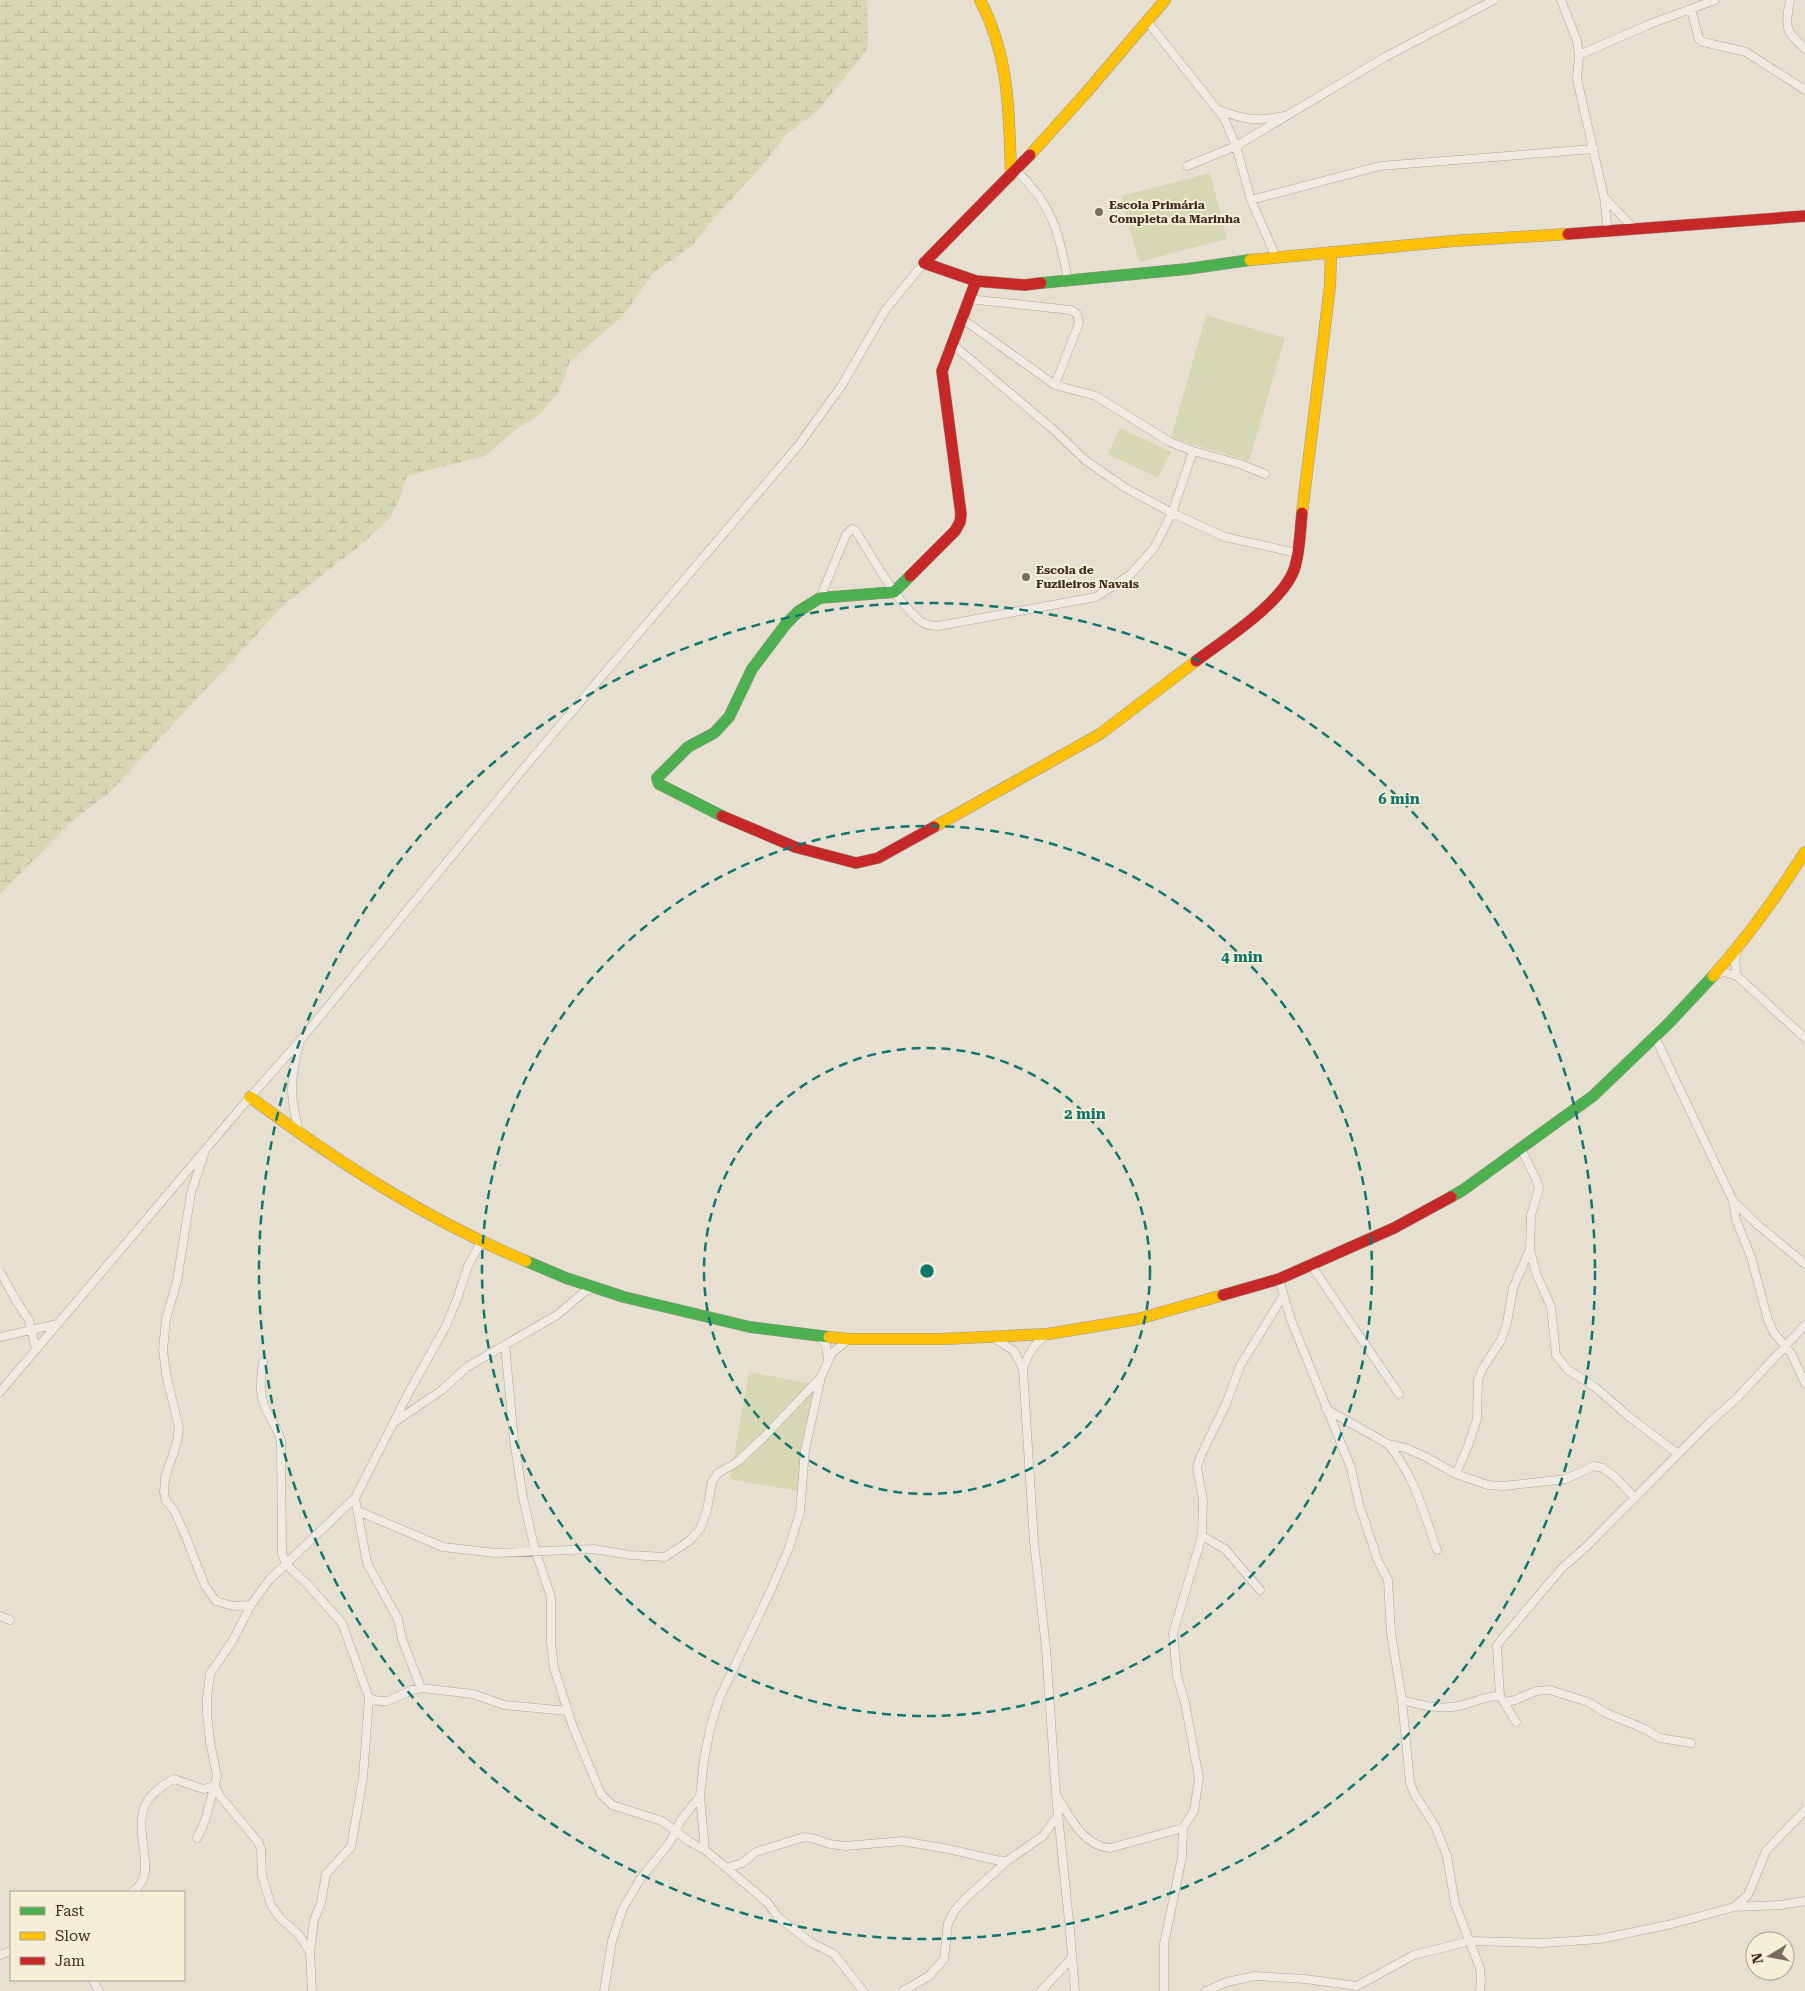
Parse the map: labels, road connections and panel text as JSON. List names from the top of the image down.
{
  "places": ["Escola Primária Completa da Marinha", "Escola de Fuzileiros Navais"],
  "legend": ["Fast", "Slow", "Jam"],
  "north": "left",
  "rings": ["6 min", "4 min", "2 min"]
}
